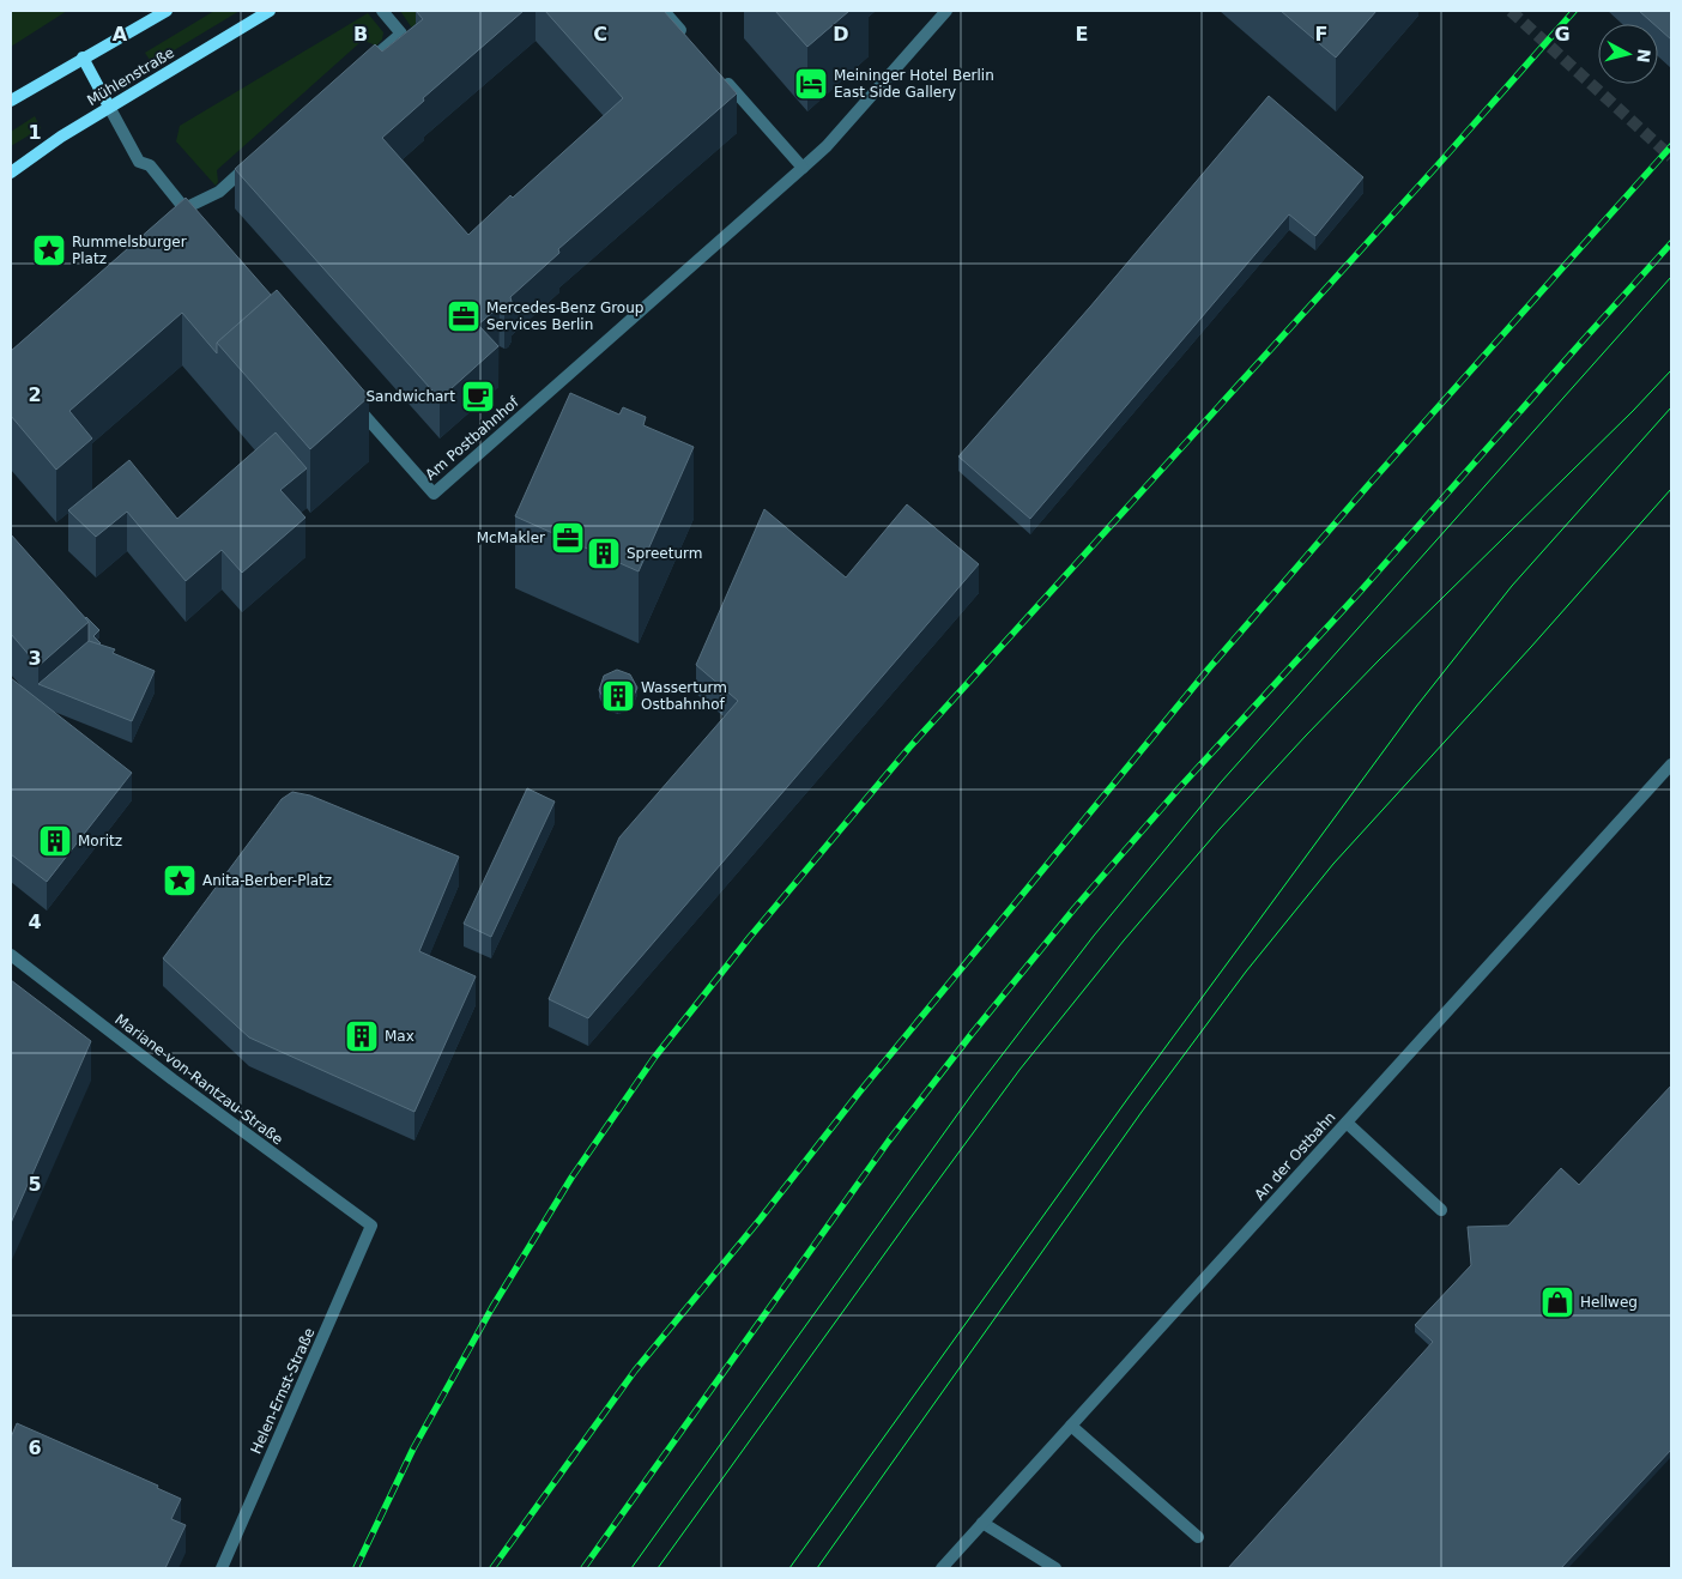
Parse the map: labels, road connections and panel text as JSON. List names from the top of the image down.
{
  "streets": {
    "main road": ["Mühlenstraße"],
    "street": [
      "Am Postbahnhof",
      "Mariane-von-Rantzau-Straße",
      "An der Ostbahn",
      "Helen-Ernst-Straße"
    ]
  },
  "crossings": [
    ["Mariane-von-Rantzau-Straße", "Helen-Ernst-Straße"]
  ],
  "places": {
    "hotel": ["Meininger Hotel Berlin East Side Gallery"],
    "place": ["Rummelsburger Platz", "Anita-Berber-Platz"],
    "office": ["Mercedes-Benz Group Services Berlin", "McMakler"],
    "cafe": ["Sandwichart"],
    "building": [
      "Spreeturm",
      "Wasserturm Ostbahnhof",
      "Moritz",
      "Max"
    ],
    "shop": ["Hellweg"]
  },
  "north": "right",
  "grid": {
    "columns": [
      "A",
      "B",
      "C",
      "D",
      "E",
      "F",
      "G"
    ],
    "rows": [
      "1",
      "2",
      "3",
      "4",
      "5",
      "6"
    ]
  }
}
